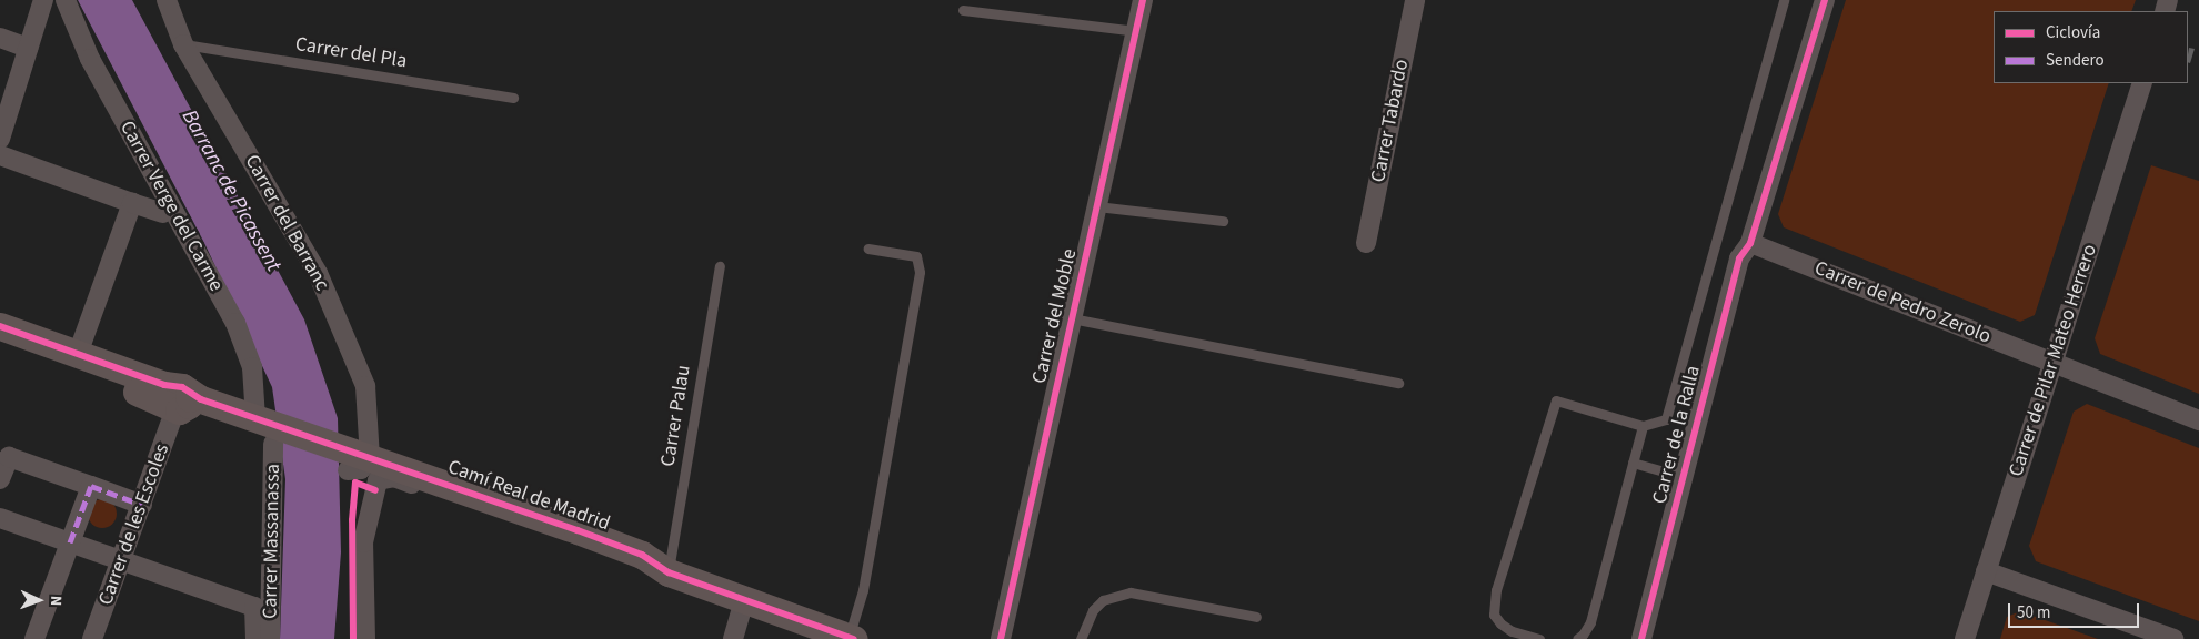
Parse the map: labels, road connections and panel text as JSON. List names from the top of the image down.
{
  "streets": {
    "street": [
      "Carrer Tabardo",
      "Carrer Verge del Carme",
      "Carrer del Barranc",
      "Carrer de Pedro Zerolo",
      "Carrer del Moble",
      "Carrer de Pilar Mateo Herrero",
      "Carrer de la Ralla",
      "Camí Real de Madrid",
      "Carrer de les Escoles",
      "Carrer Massanassa"
    ],
    "lane": ["Carrer del Pla", "Carrer Palau"]
  },
  "crossings": [
    ["Carrer del Pla", "Carrer del Barranc"],
    ["Carrer Verge del Carme", "Carrer Massanassa"],
    ["Carrer del Barranc", "Camí Real de Madrid"],
    ["Carrer de Pedro Zerolo", "Carrer de Pilar Mateo Herrero"],
    ["Carrer de Pedro Zerolo", "Carrer de la Ralla"],
    ["Carrer Palau", "Camí Real de Madrid"],
    ["Carrer de les Escoles", "Carrer Massanassa"]
  ],
  "water": ["Barranc de Picassent"],
  "legend": ["Ciclovía", "Sendero"],
  "scale_bar": "50 m",
  "north": "right"
}
